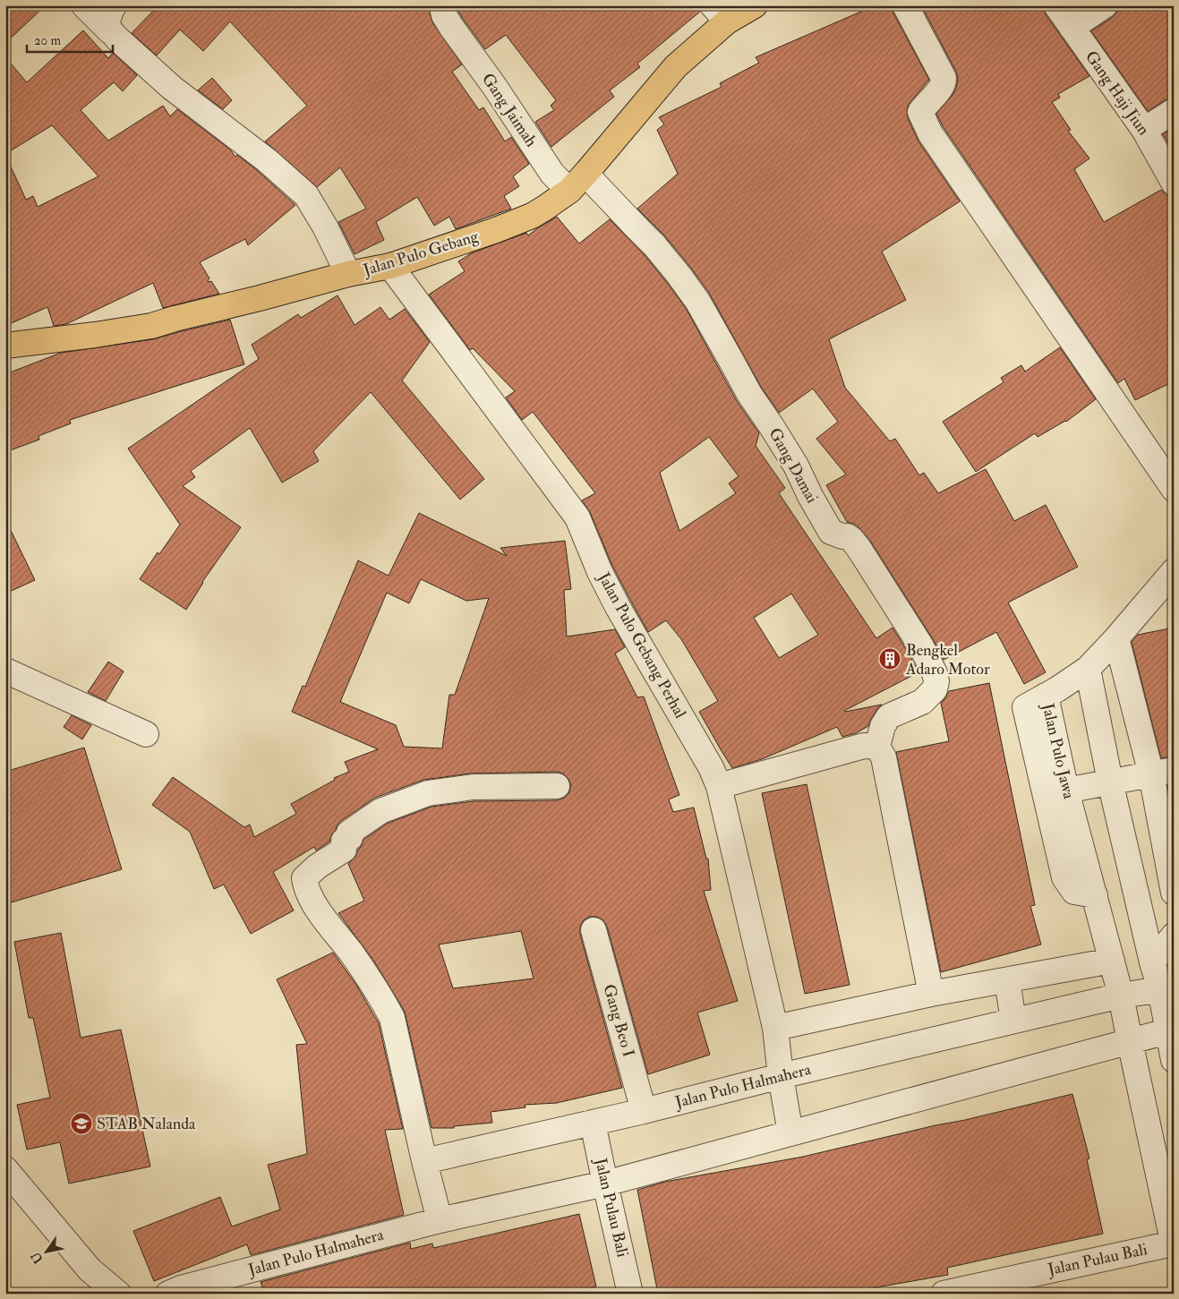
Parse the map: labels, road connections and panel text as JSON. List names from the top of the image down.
{
  "streets": {
    "main road": ["Jalan Pulo Gebang"],
    "street": [
      "Gang Haji Jiun",
      "Gang Jaimah",
      "Gang Damai",
      "Jalan Pulo Gebang Perhal",
      "Jalan Pulo Jawa",
      "Gang Beo I",
      "Jalan Pulo Halmahera",
      "Jalan Pulau Bali"
    ]
  },
  "crossings": [
    ["Gang Jaimah", "Jalan Pulo Gebang"],
    ["Gang Jaimah", "Gang Damai"],
    ["Jalan Pulo Gebang", "Gang Damai"],
    ["Jalan Pulo Gebang", "Jalan Pulo Gebang Perhal"],
    ["Jalan Pulo Gebang Perhal", "Jalan Pulo Halmahera"],
    ["Jalan Pulo Jawa", "Jalan Pulo Halmahera"],
    ["Jalan Pulo Jawa", "Jalan Pulau Bali"],
    ["Gang Beo I", "Jalan Pulo Halmahera"],
    ["Jalan Pulo Halmahera", "Jalan Pulau Bali"]
  ],
  "places": {
    "building": ["Bengkel Adaro Motor"],
    "school or university": ["STAB Nalanda"]
  },
  "scale_bar": "20 m",
  "north": "bottom left"
}
